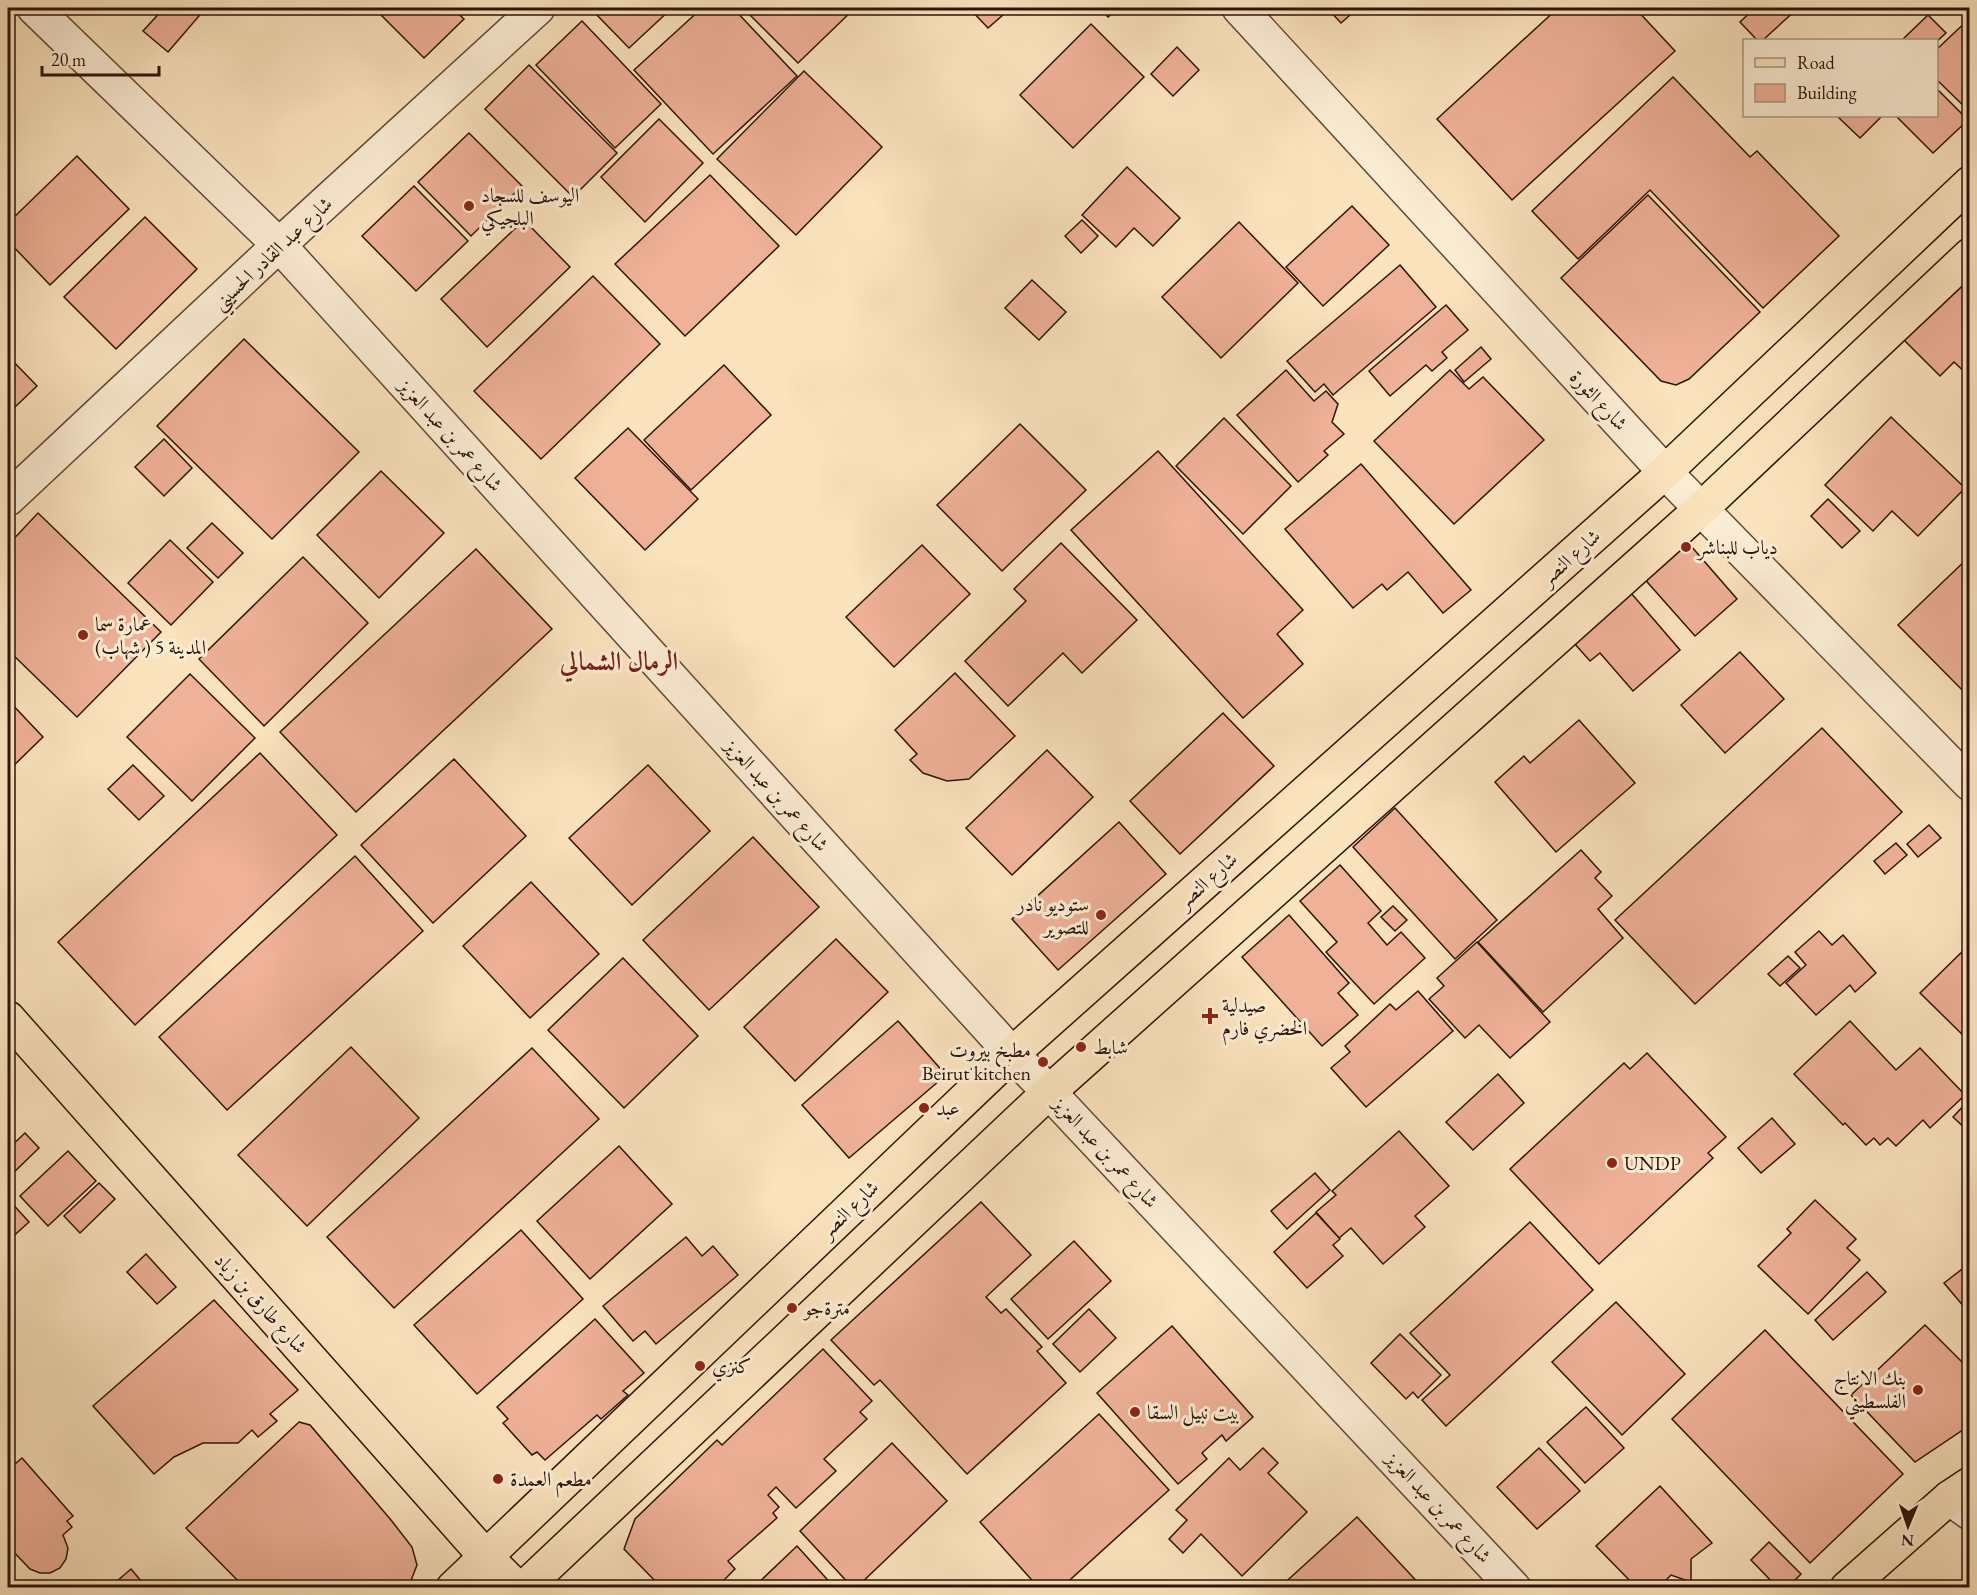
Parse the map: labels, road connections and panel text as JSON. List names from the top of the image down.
{
  "streets": {
    "main road": ["شارع النصر", "شارع طارق بن زياد"],
    "street": ["شارع عبد القادر الحسيني", "شارع الثورة", "شارع عمر بن عبد العزيز"]
  },
  "crossings": [
    ["شارع عبد القادر الحسيني", "شارع عمر بن عبد العزيز"],
    ["شارع الثورة", "شارع النصر"],
    ["شارع عمر بن عبد العزيز", "شارع النصر"],
    ["شارع النصر", "شارع طارق بن زياد"]
  ],
  "districts": ["الرمال الشمالي"],
  "places": {
    "other": [
      "اليوسف للسجاد البلجيكي",
      "دياب للبناشر",
      "عمارة سما المدينة 5 ( شهاب)",
      "ستوديو نادر للتصوير",
      "شابط",
      "مطبخ بيروت Beirut kitchen",
      "عبد",
      "UNDP",
      "مترةجو",
      "كنزي",
      "بنك الانتاج الفلسطيني",
      "بيت نبيل السقا",
      "مطعم العمدة"
    ],
    "health": ["صيدلية الخضري فارم"]
  },
  "legend": ["Road", "Building"],
  "scale_bar": "20 m",
  "north": "bottom"
}
